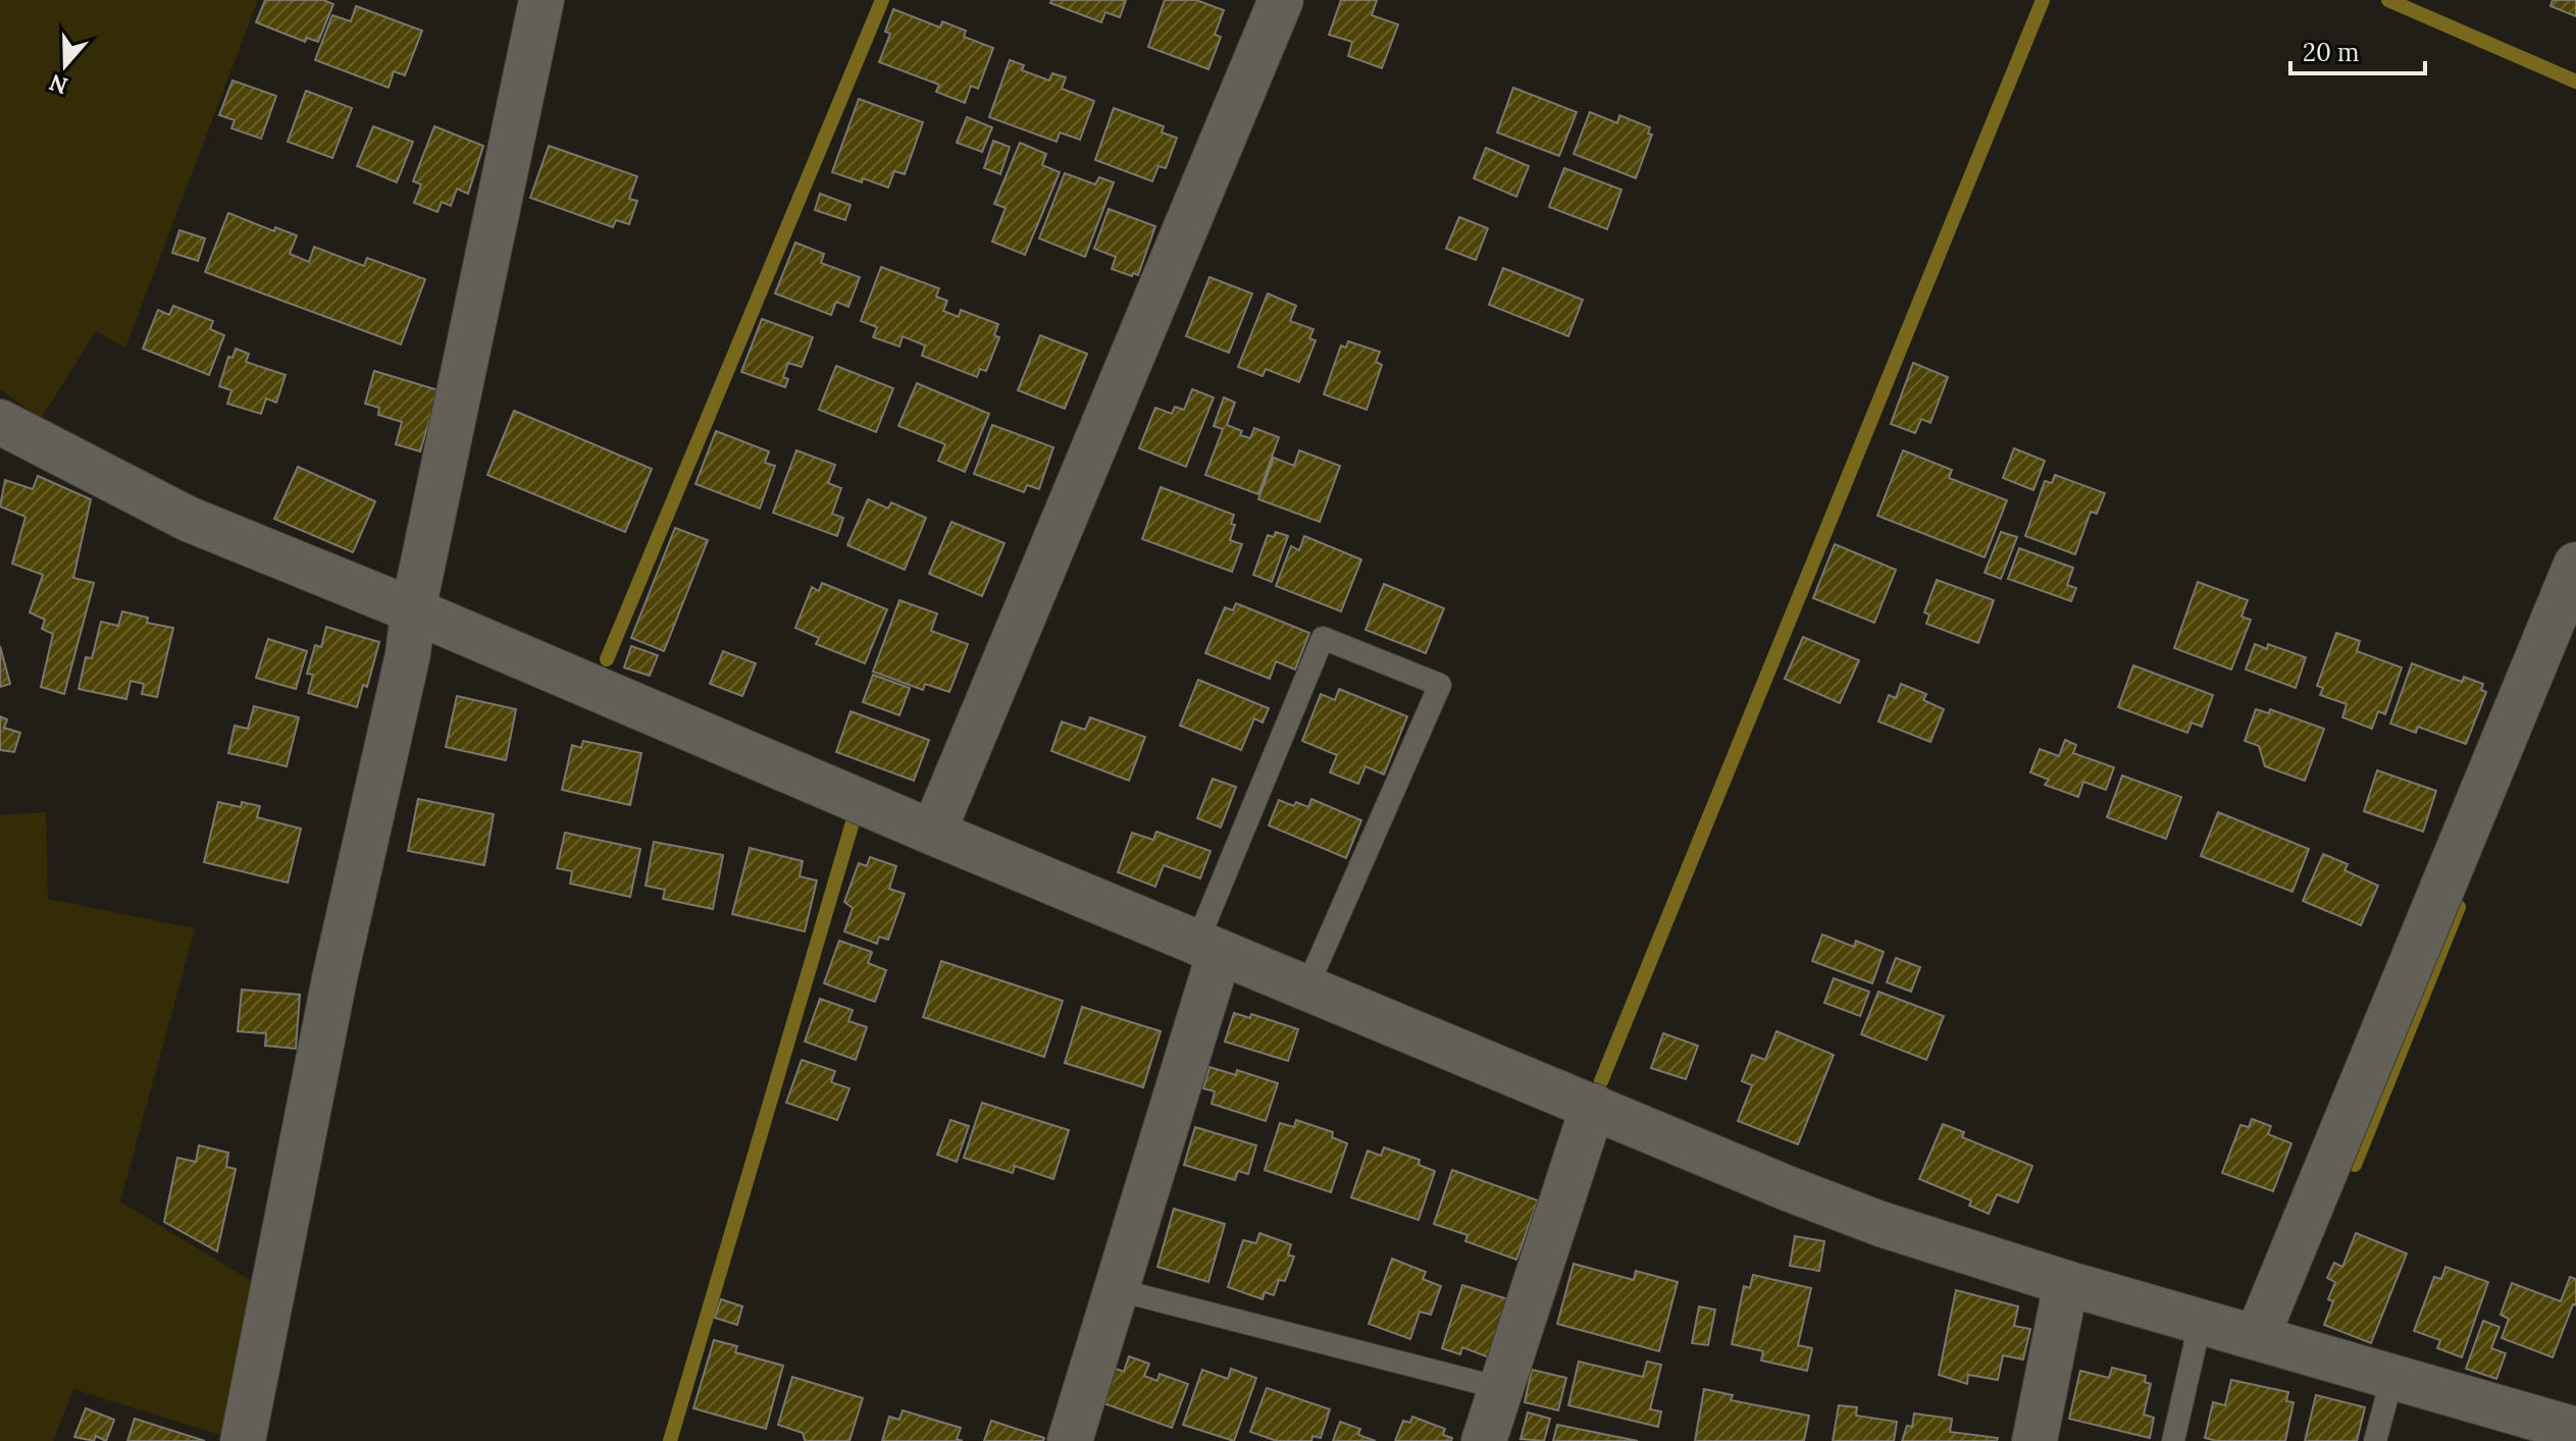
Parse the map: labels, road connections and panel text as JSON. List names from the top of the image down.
{
  "scale_bar": "20 m",
  "north": "bottom"
}
